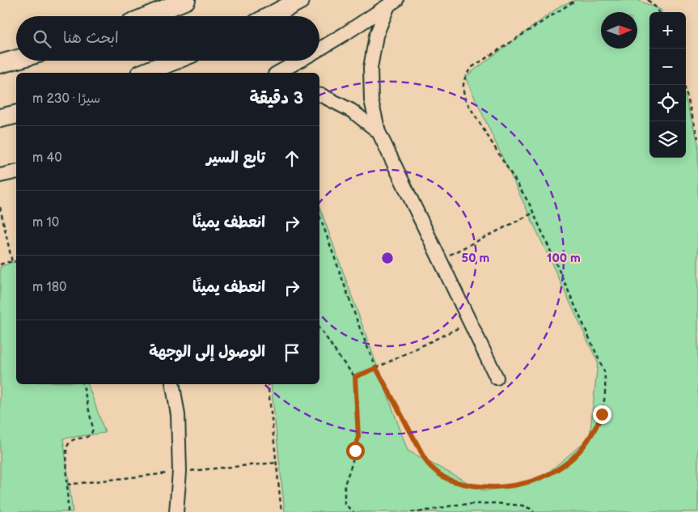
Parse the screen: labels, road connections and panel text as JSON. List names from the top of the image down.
{
  "north": "right",
  "page": {
    "map_buttons": ["+", "−"],
    "search": "ابحث هنا",
    "heading": ["3 دقيقة", "سيرًا · 230 m"],
    "list": [
      ["تابع السير", "40 m"],
      ["انعطف يمينًا", "10 m"],
      ["انعطف يمينًا", "180 m"],
      "الوصول إلى الوجهة"
    ]
  },
  "rings": ["50 m", "100 m"]
}
